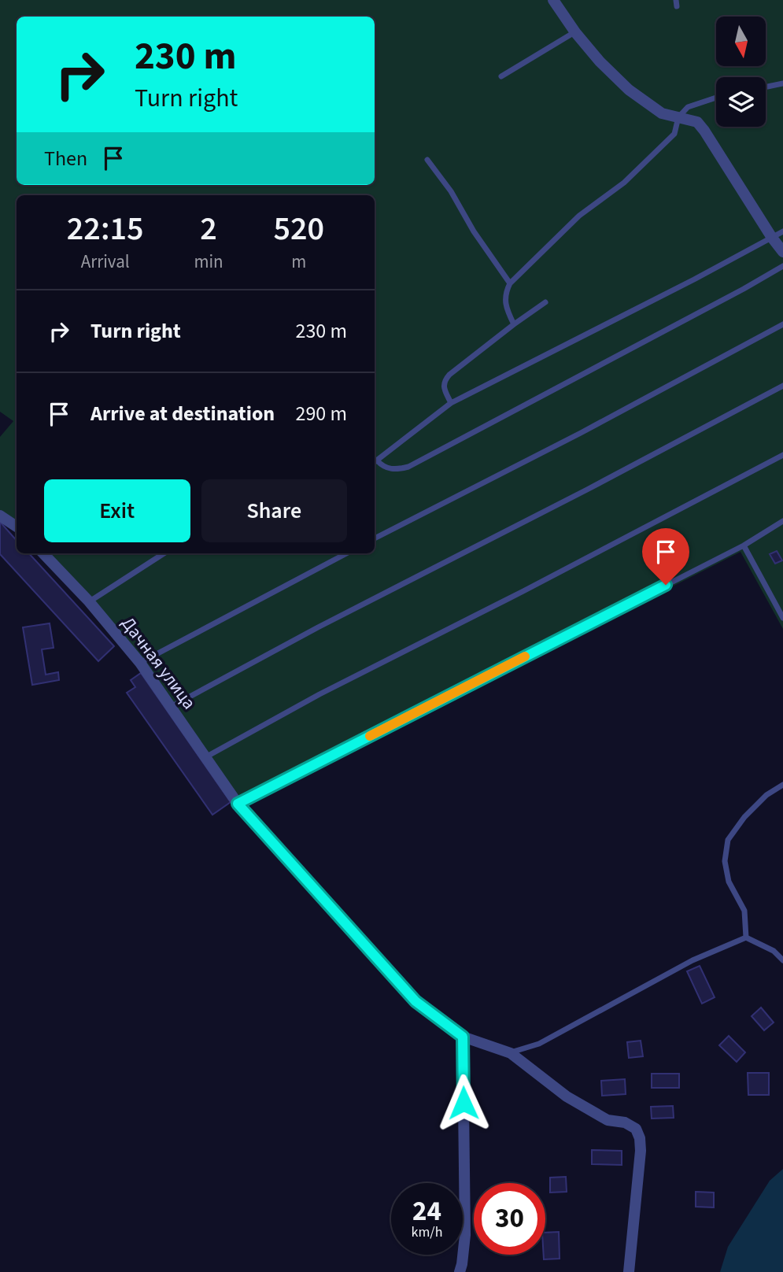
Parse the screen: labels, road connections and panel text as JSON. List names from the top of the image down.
{
  "streets": {
    "street": ["Дачная улица"]
  },
  "north": "bottom",
  "page": {
    "turn": ["230 m", "Turn right"],
    "then": "Then",
    "eta": [
      "22:15",
      "Arrival",
      "2",
      "min",
      "520",
      "m"
    ],
    "list": [
      {
        "name": "Turn right",
        "value": "230 m"
      },
      {
        "name": "Arrive at destination",
        "value": "290 m"
      }
    ],
    "buttons": ["Exit", "Share"],
    "speed": "24 km/h",
    "limit": "30"
  }
}
